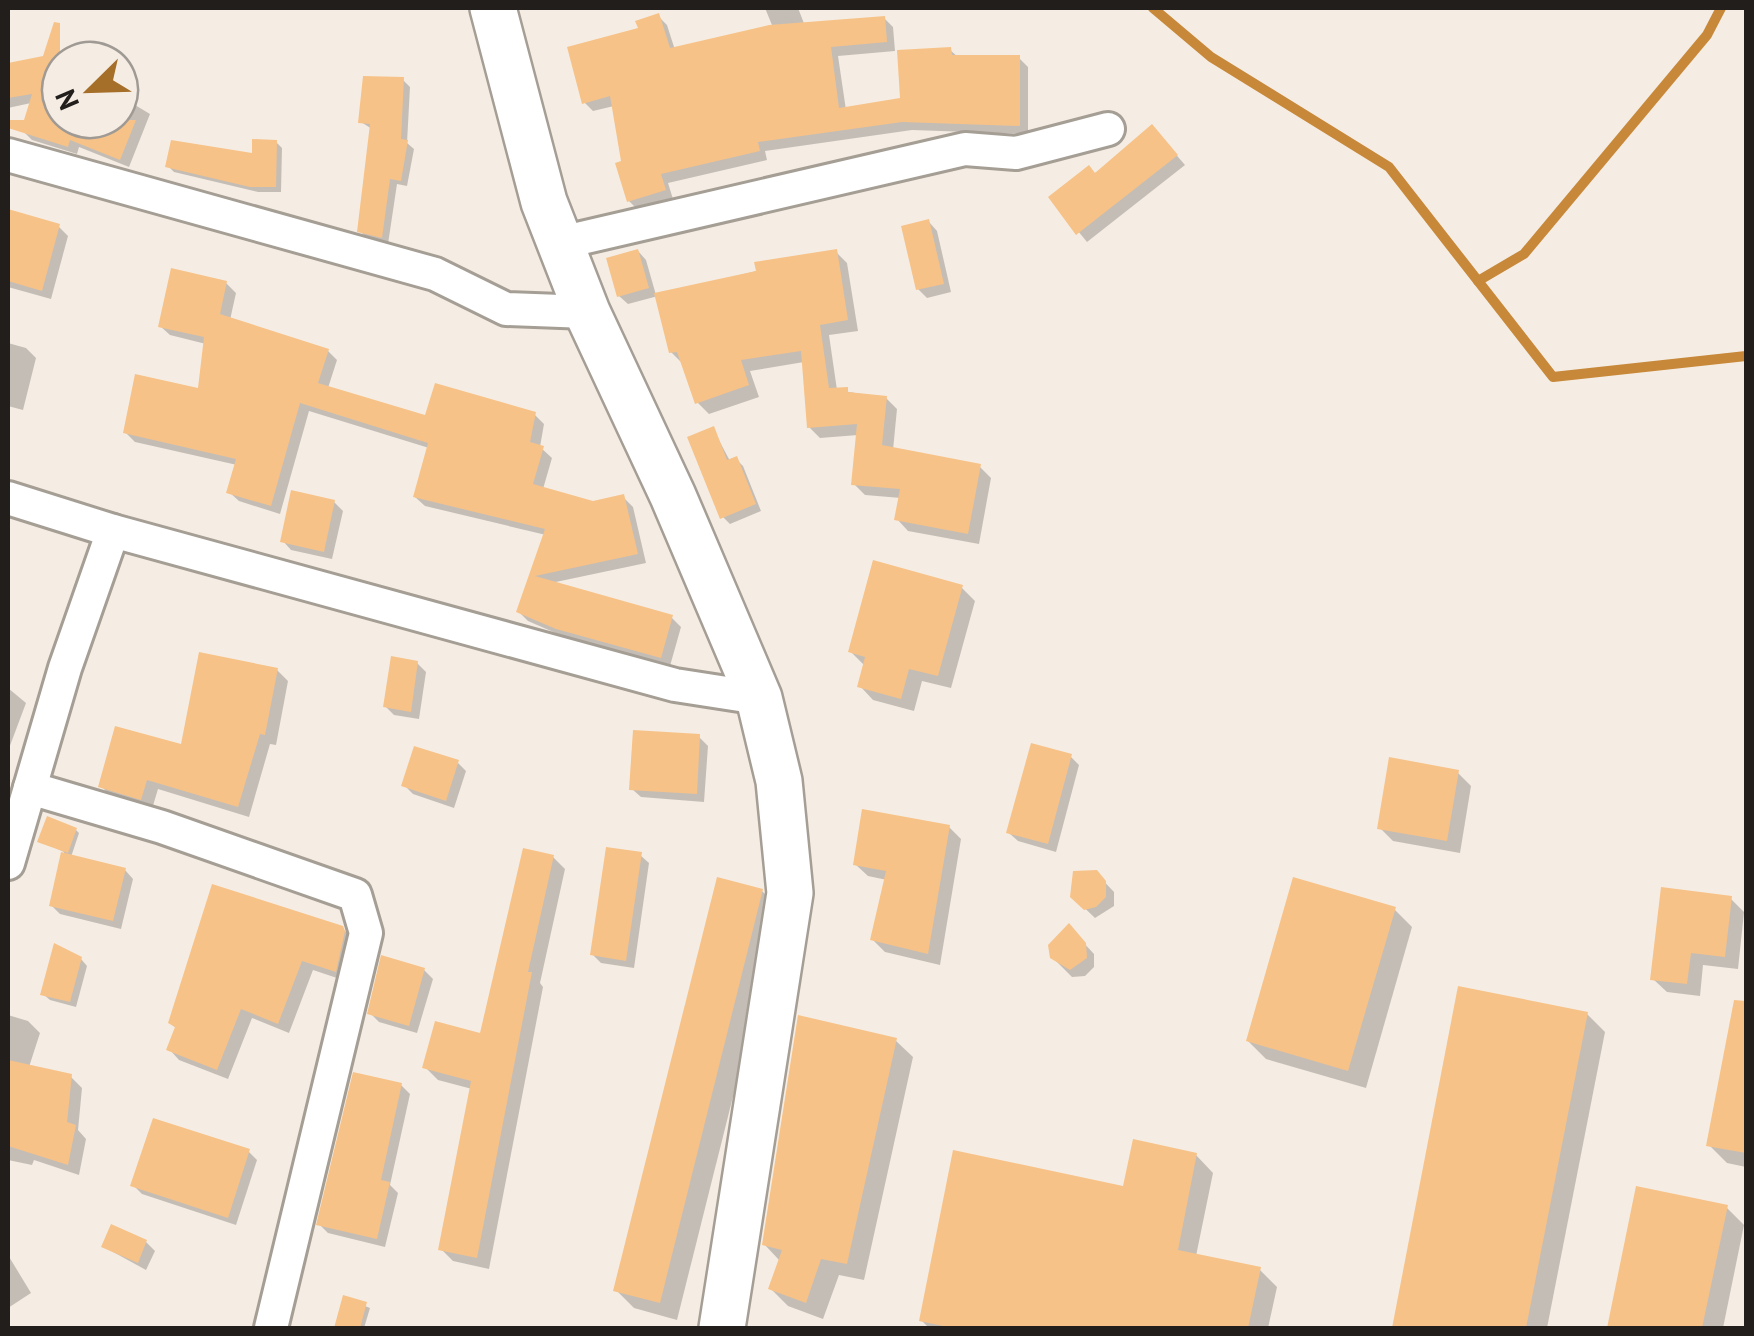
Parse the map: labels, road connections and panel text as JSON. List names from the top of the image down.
{
  "north": "bottom left"
}
